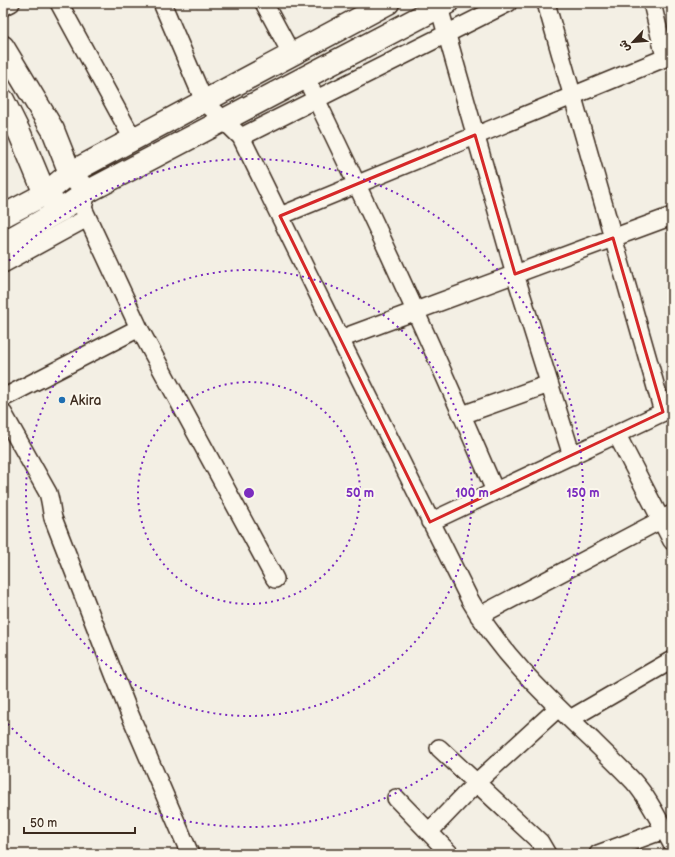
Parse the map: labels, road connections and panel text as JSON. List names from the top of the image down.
{
  "places": ["Akira"],
  "scale_bar": "50 m",
  "north": "bottom left",
  "rings": ["50 m", "100 m", "150 m"]
}
